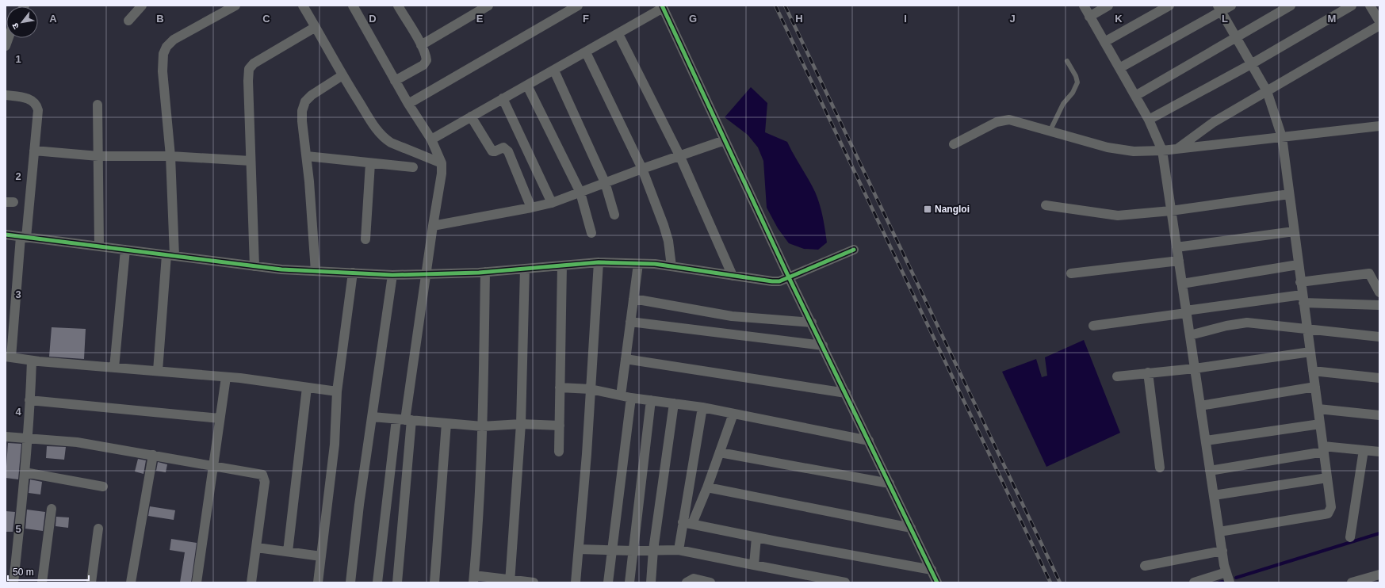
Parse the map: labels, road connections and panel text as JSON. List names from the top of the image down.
{
  "places": {
    "transit": ["Nangloi"]
  },
  "scale_bar": "50 m",
  "north": "bottom left",
  "grid": {
    "columns": [
      "A",
      "B",
      "C",
      "D",
      "E",
      "F",
      "G",
      "H",
      "I",
      "J",
      "K",
      "L",
      "M"
    ],
    "rows": [
      "1",
      "2",
      "3",
      "4",
      "5"
    ]
  }
}
